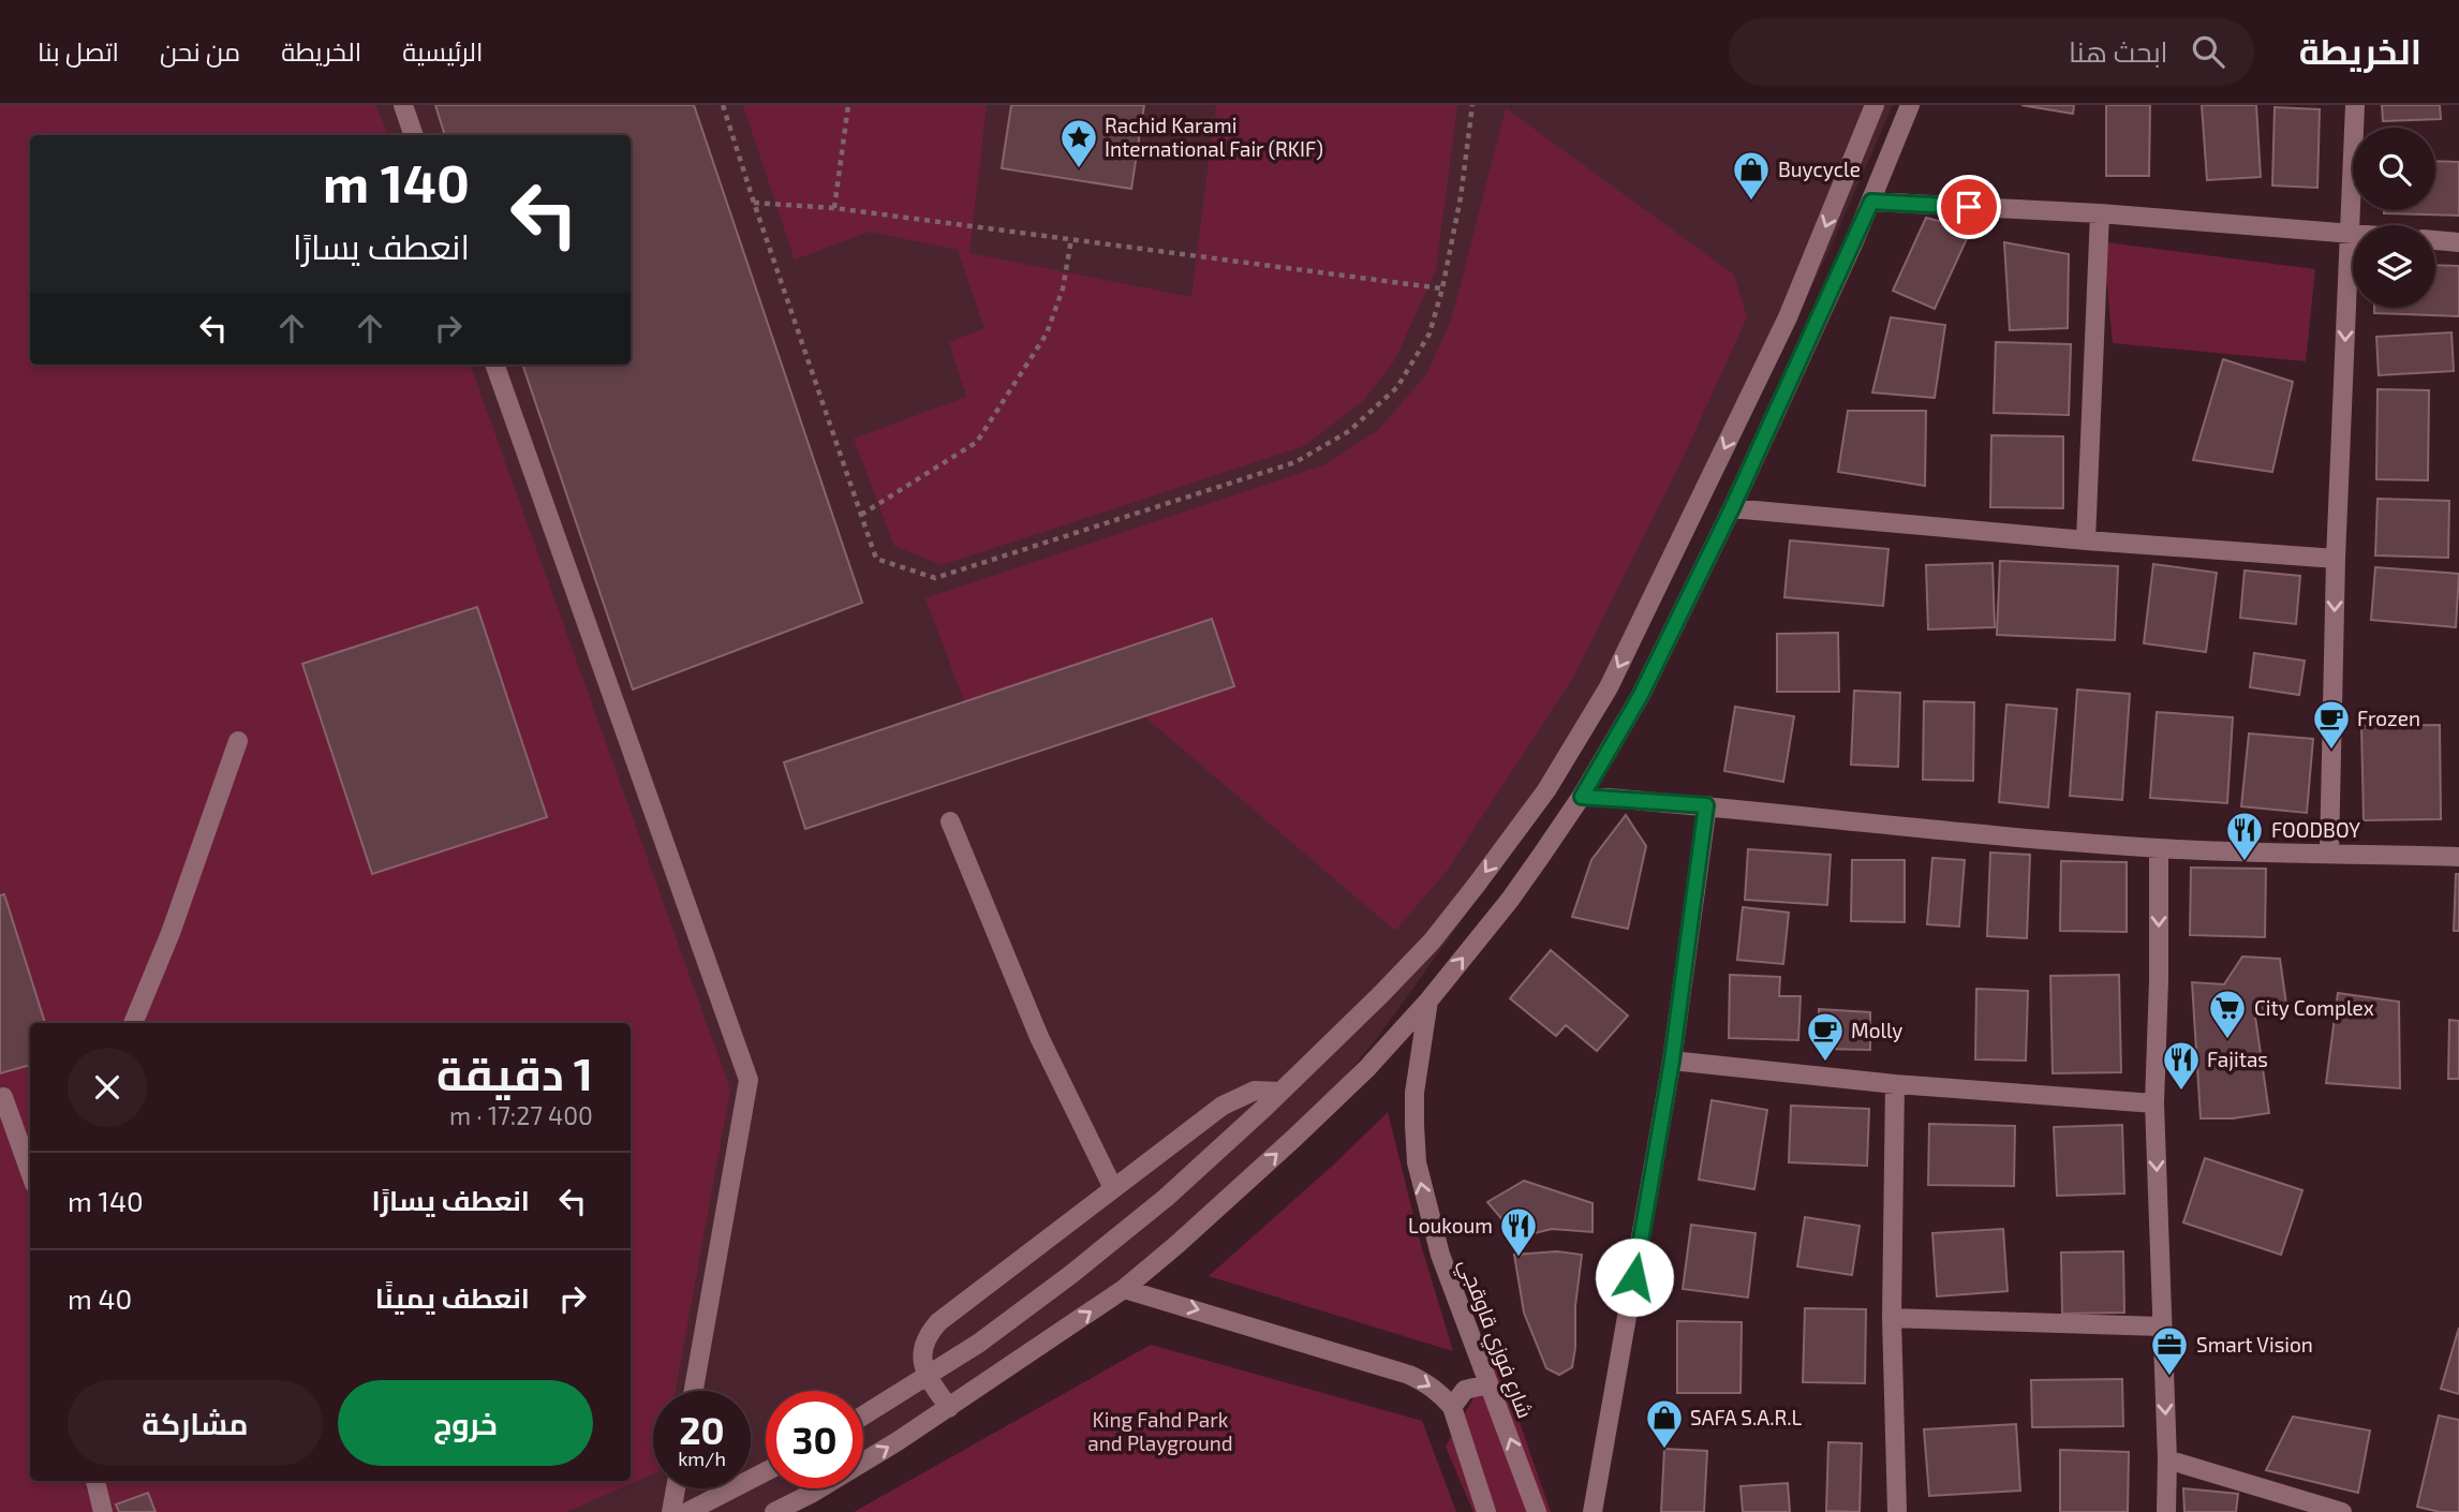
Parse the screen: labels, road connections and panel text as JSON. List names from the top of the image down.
{
  "streets": {
    "street": ["شارع فوزي قاوقجي"]
  },
  "parks": ["King Fahd Park and Playground"],
  "places": {
    "place": ["Rachid Karami International Fair (RKIF)"],
    "shop": ["Buycycle", "SAFA S.A.R.L"],
    "cafe": ["Frozen", "Molly"],
    "restaurant": ["FOODBOY", "Fajitas", "Loukoum"],
    "supermarket": ["City Complex"],
    "office": ["Smart Vision"]
  },
  "page": {
    "header": "الخريطة",
    "search": "ابحث هنا",
    "nav": [
      "الرئيسية",
      "الخريطة",
      "من نحن",
      "اتصل بنا"
    ],
    "turn": ["140 m", "انعطف يسارًا"],
    "heading": ["1 دقيقة", "400 m · 17:27"],
    "list": [
      {
        "name": "انعطف يسارًا",
        "value": "140 m"
      },
      {
        "name": "انعطف يمينًا",
        "value": "40 m"
      }
    ],
    "buttons": ["خروج", "مشاركة"],
    "speed": "20 km/h",
    "limit": "30"
  }
}
